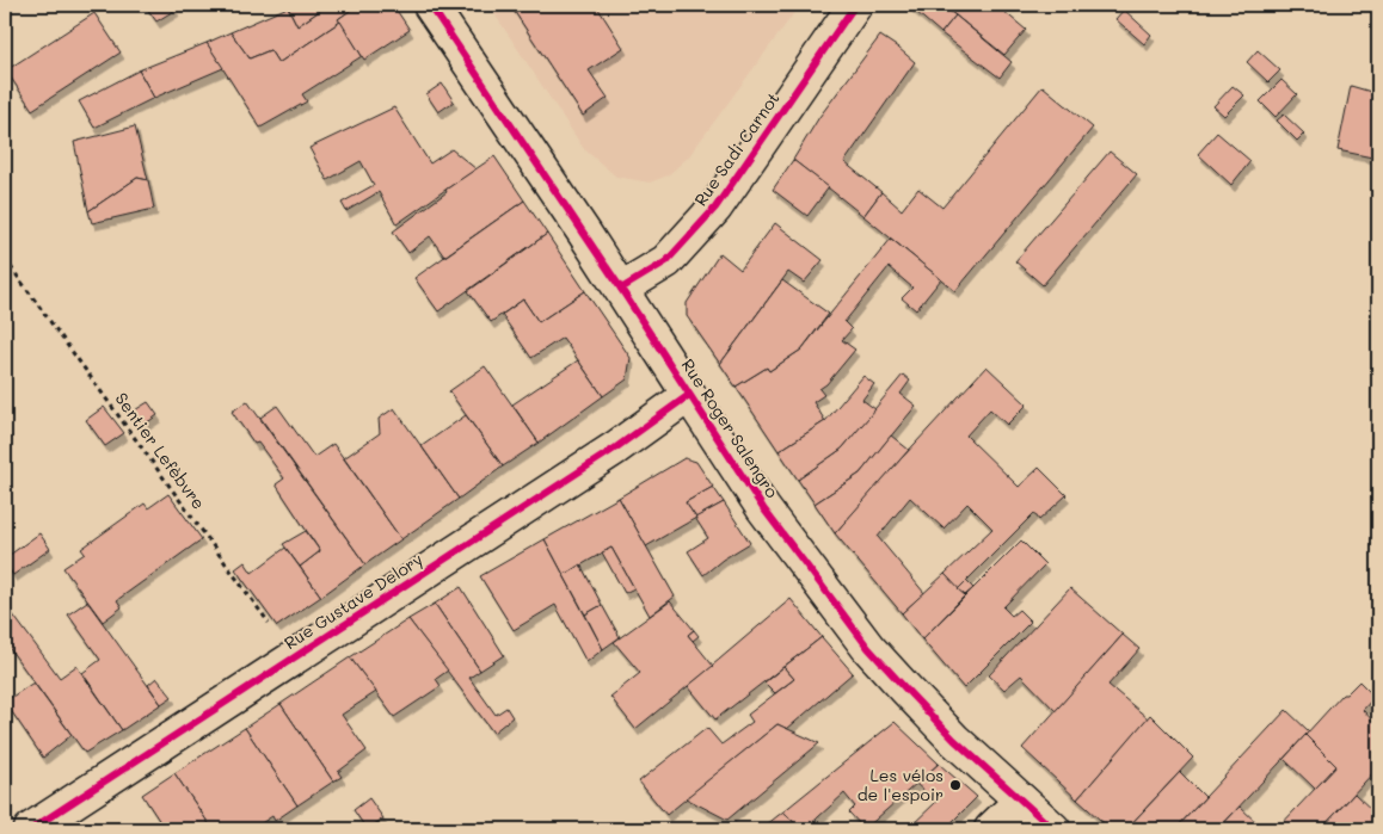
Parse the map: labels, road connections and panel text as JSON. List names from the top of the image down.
{
  "streets": {
    "street": ["Rue Sadi Carnot", "Rue Roger Salengro", "Rue Gustave Delory"],
    "path": ["Sentier Lefèbvre"]
  },
  "crossings": [
    ["Rue Sadi Carnot", "Rue Roger Salengro"],
    ["Rue Roger Salengro", "Rue Gustave Delory"],
    ["Sentier Lefèbvre", "Rue Gustave Delory"]
  ],
  "places": ["Les vélos de l'espoir"]
}
